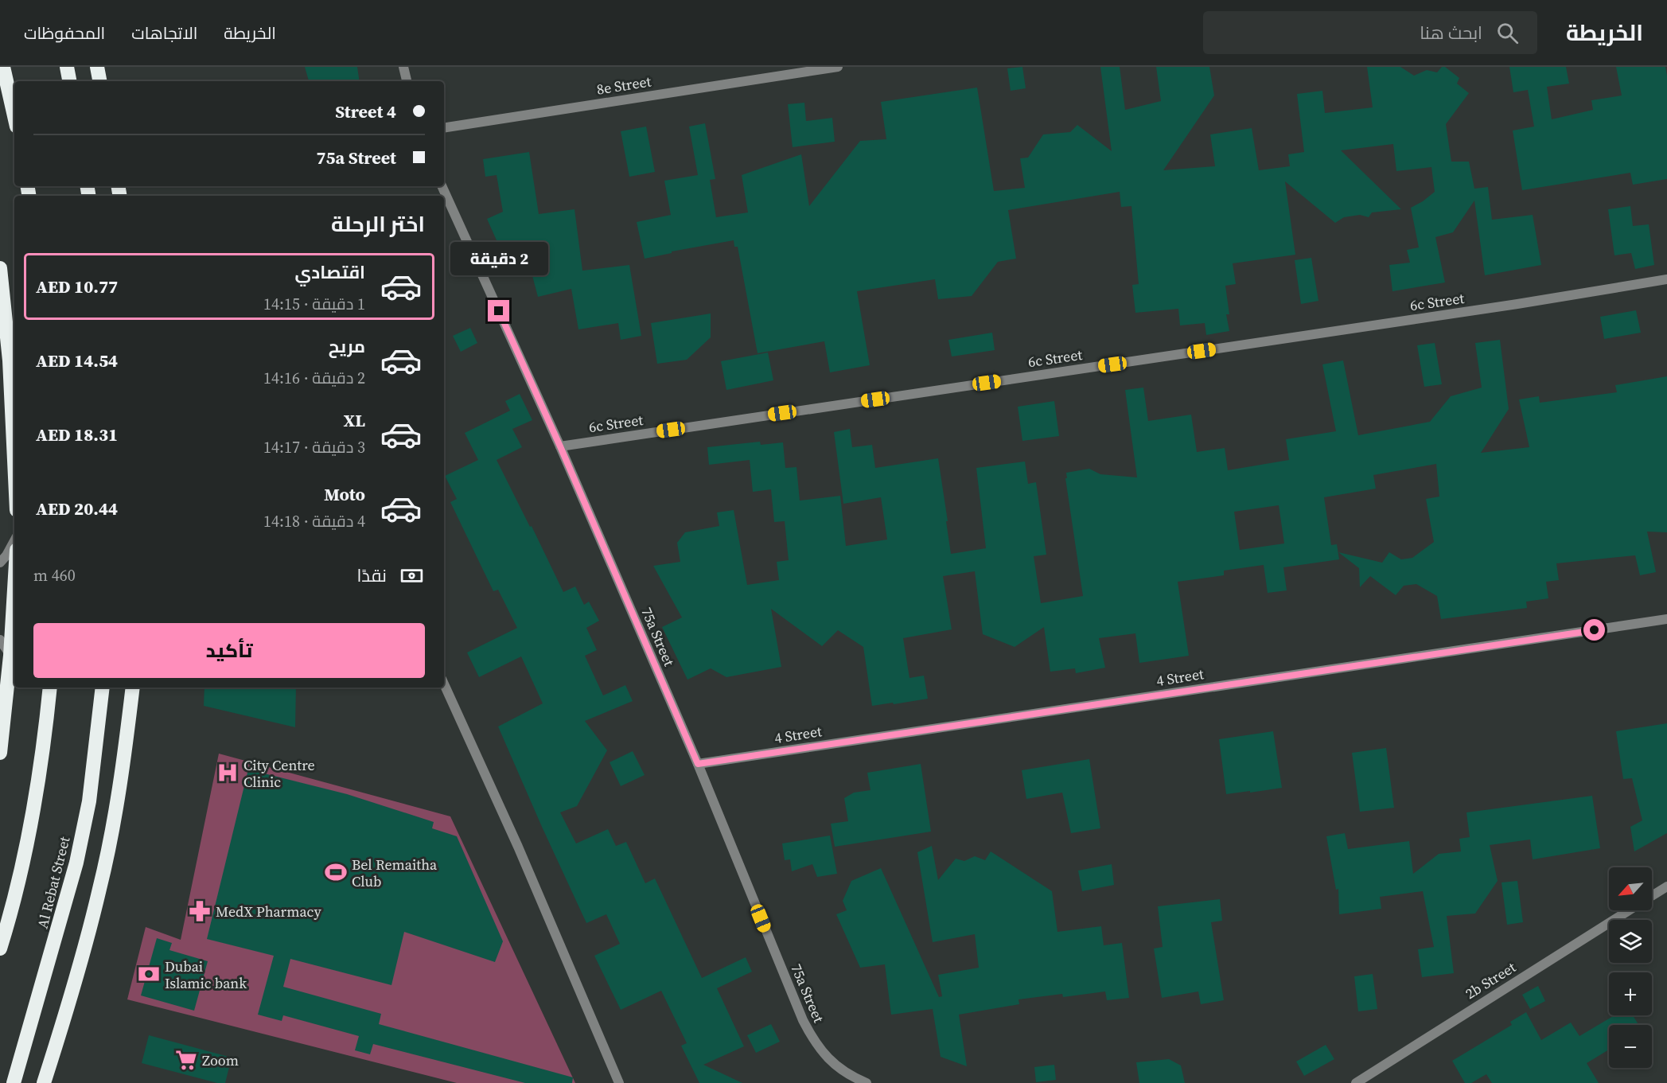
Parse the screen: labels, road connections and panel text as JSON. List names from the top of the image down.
{
  "streets": {
    "highway": ["Al Rebat Street"],
    "street": [
      "8e Street",
      "6c Street",
      "75a Street",
      "4 Street",
      "2b Street"
    ]
  },
  "crossings": [
    ["6c Street", "75a Street"],
    ["75a Street", "4 Street"]
  ],
  "places": {
    "hospital": ["City Centre Clinic"],
    "sports": ["Bel Remaitha Club"],
    "pharmacy": ["MedX Pharmacy"],
    "bank": ["Dubai Islamic bank"],
    "supermarket": ["Zoom"]
  },
  "north": "bottom left",
  "page": {
    "header": "الخريطة",
    "search": "ابحث هنا",
    "nav": ["الخريطة", "الاتجاهات", "المحفوظات"],
    "banner": ["4 Street", "75a Street"],
    "heading": "اختر الرحلة",
    "bubble": "2 دقيقة",
    "list": [
      {
        "name": "اقتصادي",
        "note": "1 دقيقة · 14:15",
        "value": "AED 10.77"
      },
      {
        "name": "مريح",
        "note": "2 دقيقة · 14:16",
        "value": "AED 14.54"
      },
      {
        "name": "XL",
        "note": "3 دقيقة · 14:17",
        "value": "AED 18.31"
      },
      {
        "name": "Moto",
        "note": "4 دقيقة · 14:18",
        "value": "AED 20.44"
      }
    ],
    "pay": ["نقدًا", "460 m"],
    "buttons": "تأكيد",
    "map_buttons": ["+", "−"]
  }
}
